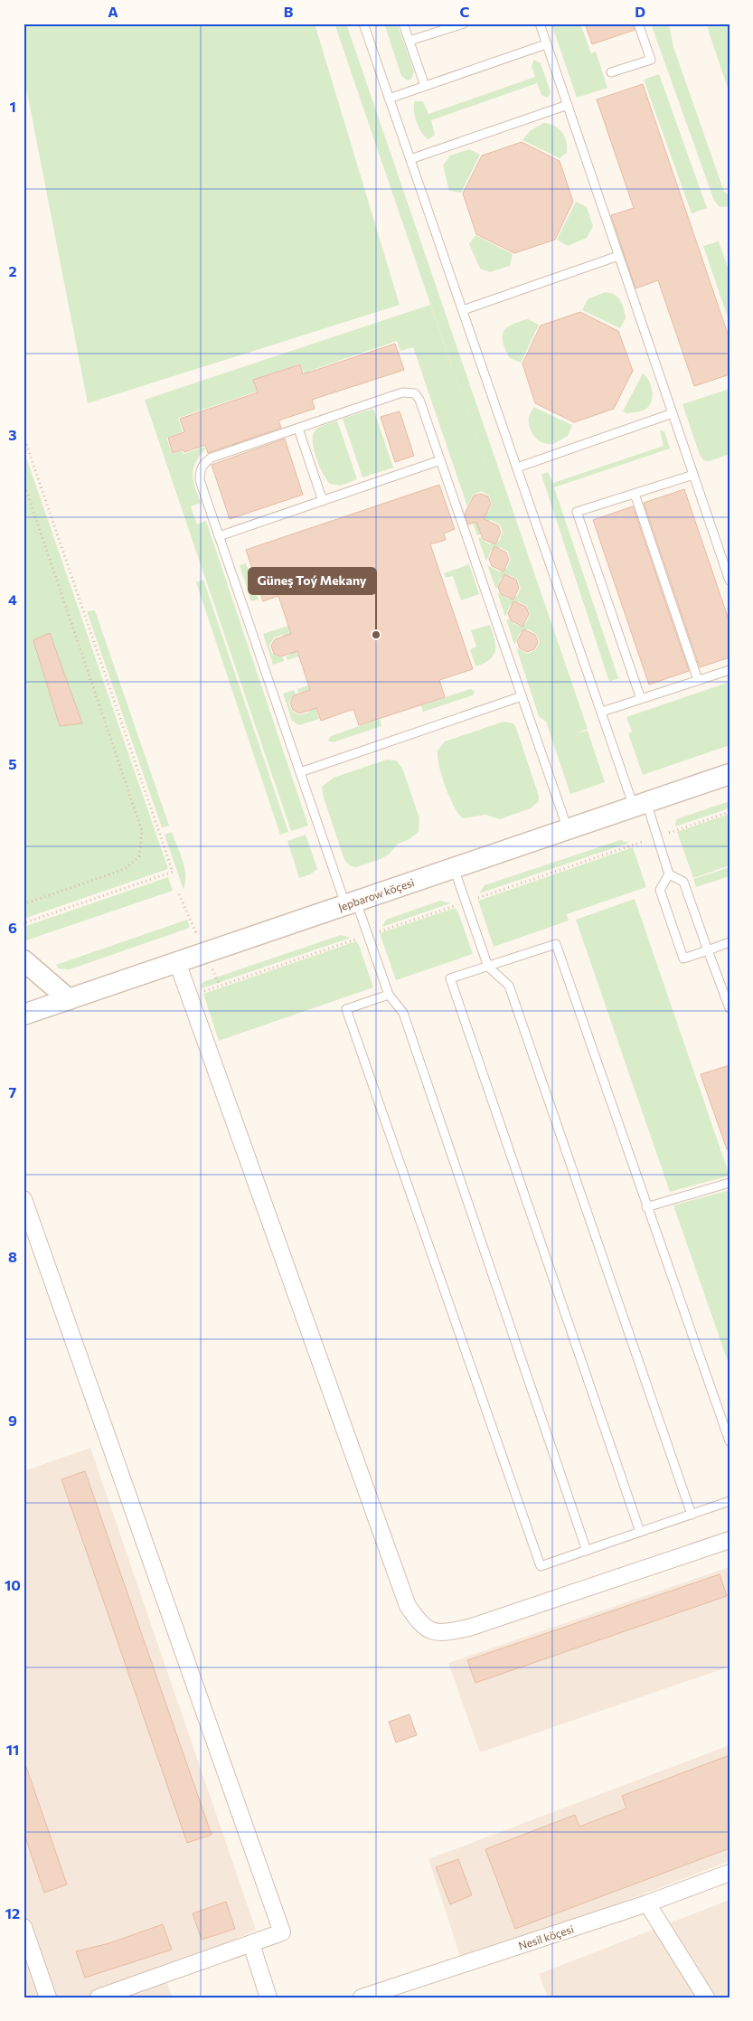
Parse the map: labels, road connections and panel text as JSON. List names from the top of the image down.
{
  "streets": {
    "street": ["Jepbarow köçesi", "Nesil köçesi"]
  },
  "places": ["Güneş Toý Mekany"],
  "grid": {
    "columns": [
      "A",
      "B",
      "C",
      "D"
    ],
    "rows": [
      "1",
      "2",
      "3",
      "4",
      "5",
      "6",
      "7",
      "8",
      "9",
      "10",
      "11",
      "12"
    ]
  }
}
